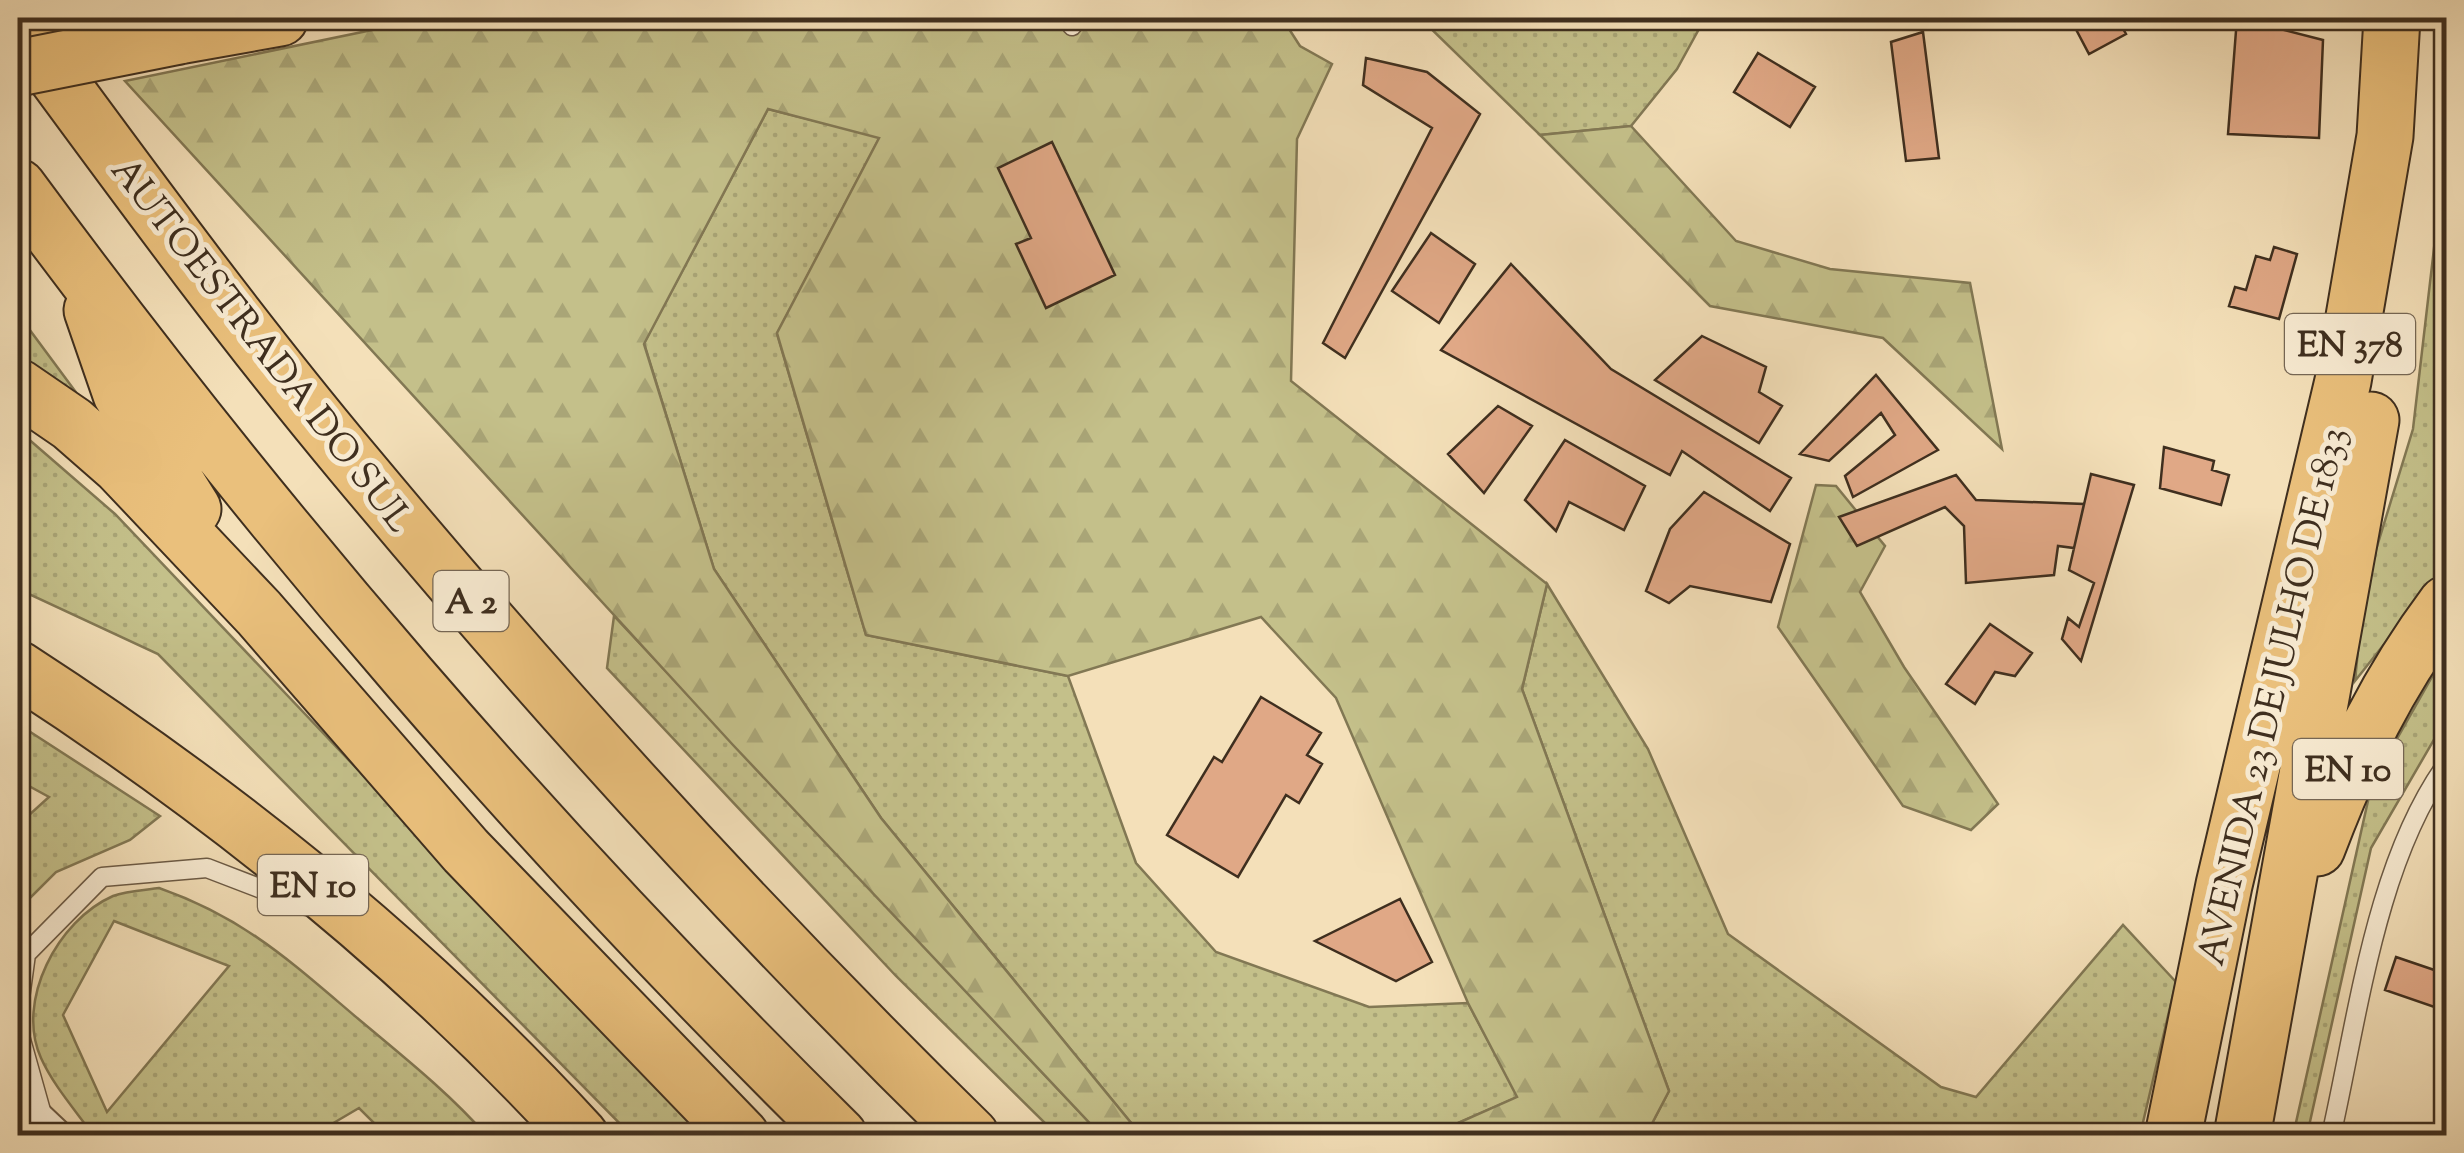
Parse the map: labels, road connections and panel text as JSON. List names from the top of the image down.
{
  "streets": {
    "main road": [
      "AUTOESTRADA DO SUL",
      "EN 378",
      "A 2",
      "AVENIDA 23 DE JULHO DE 1833",
      "EN 10"
    ]
  },
  "crossings": [
    ["AVENIDA 23 DE JULHO DE 1833", "EN 10"]
  ]
}
